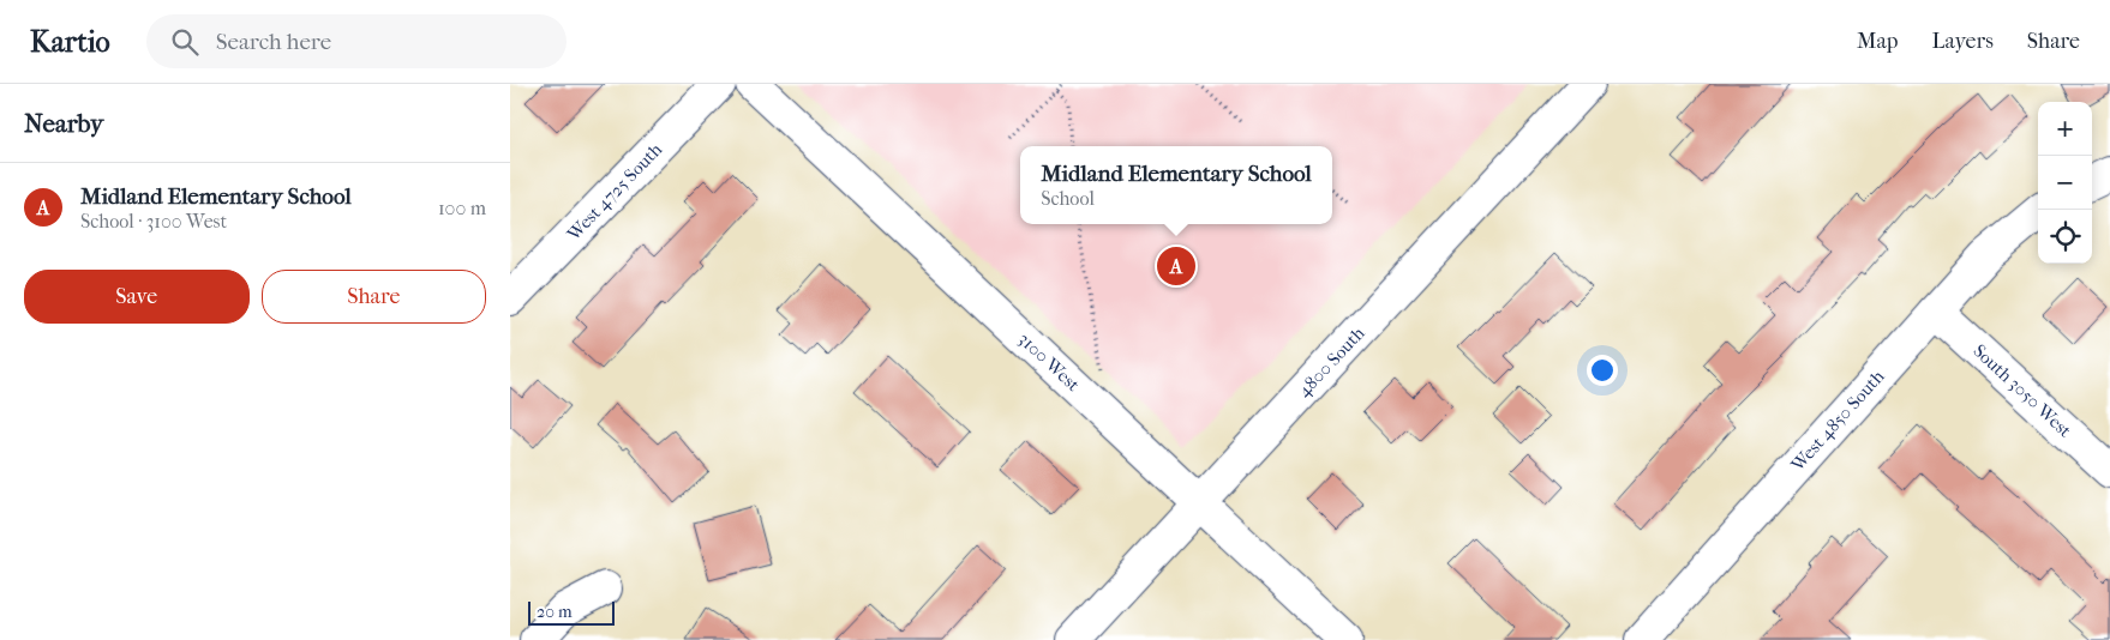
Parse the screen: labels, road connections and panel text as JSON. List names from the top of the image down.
{
  "streets": {
    "street": [
      "West 4725 South",
      "3100 West",
      "4800 South",
      "South 3050 West",
      "West 4850 South"
    ]
  },
  "crossings": [
    ["3100 West", "4800 South"],
    ["South 3050 West", "West 4850 South"]
  ],
  "scale_bar": "20 m",
  "page": {
    "header": "Kartio",
    "search": "Search here",
    "nav": ["Map", "Layers", "Share"],
    "heading": "Nearby",
    "map_buttons": ["+", "−"],
    "popup": ["Midland Elementary School", "School"],
    "list": [
      {
        "mark": "A",
        "name": "Midland Elementary School",
        "note": "School · 3100 West",
        "value": "100 m"
      }
    ],
    "pins": "A",
    "buttons": ["Save", "Share"],
    "scale": "20 m"
  }
}
